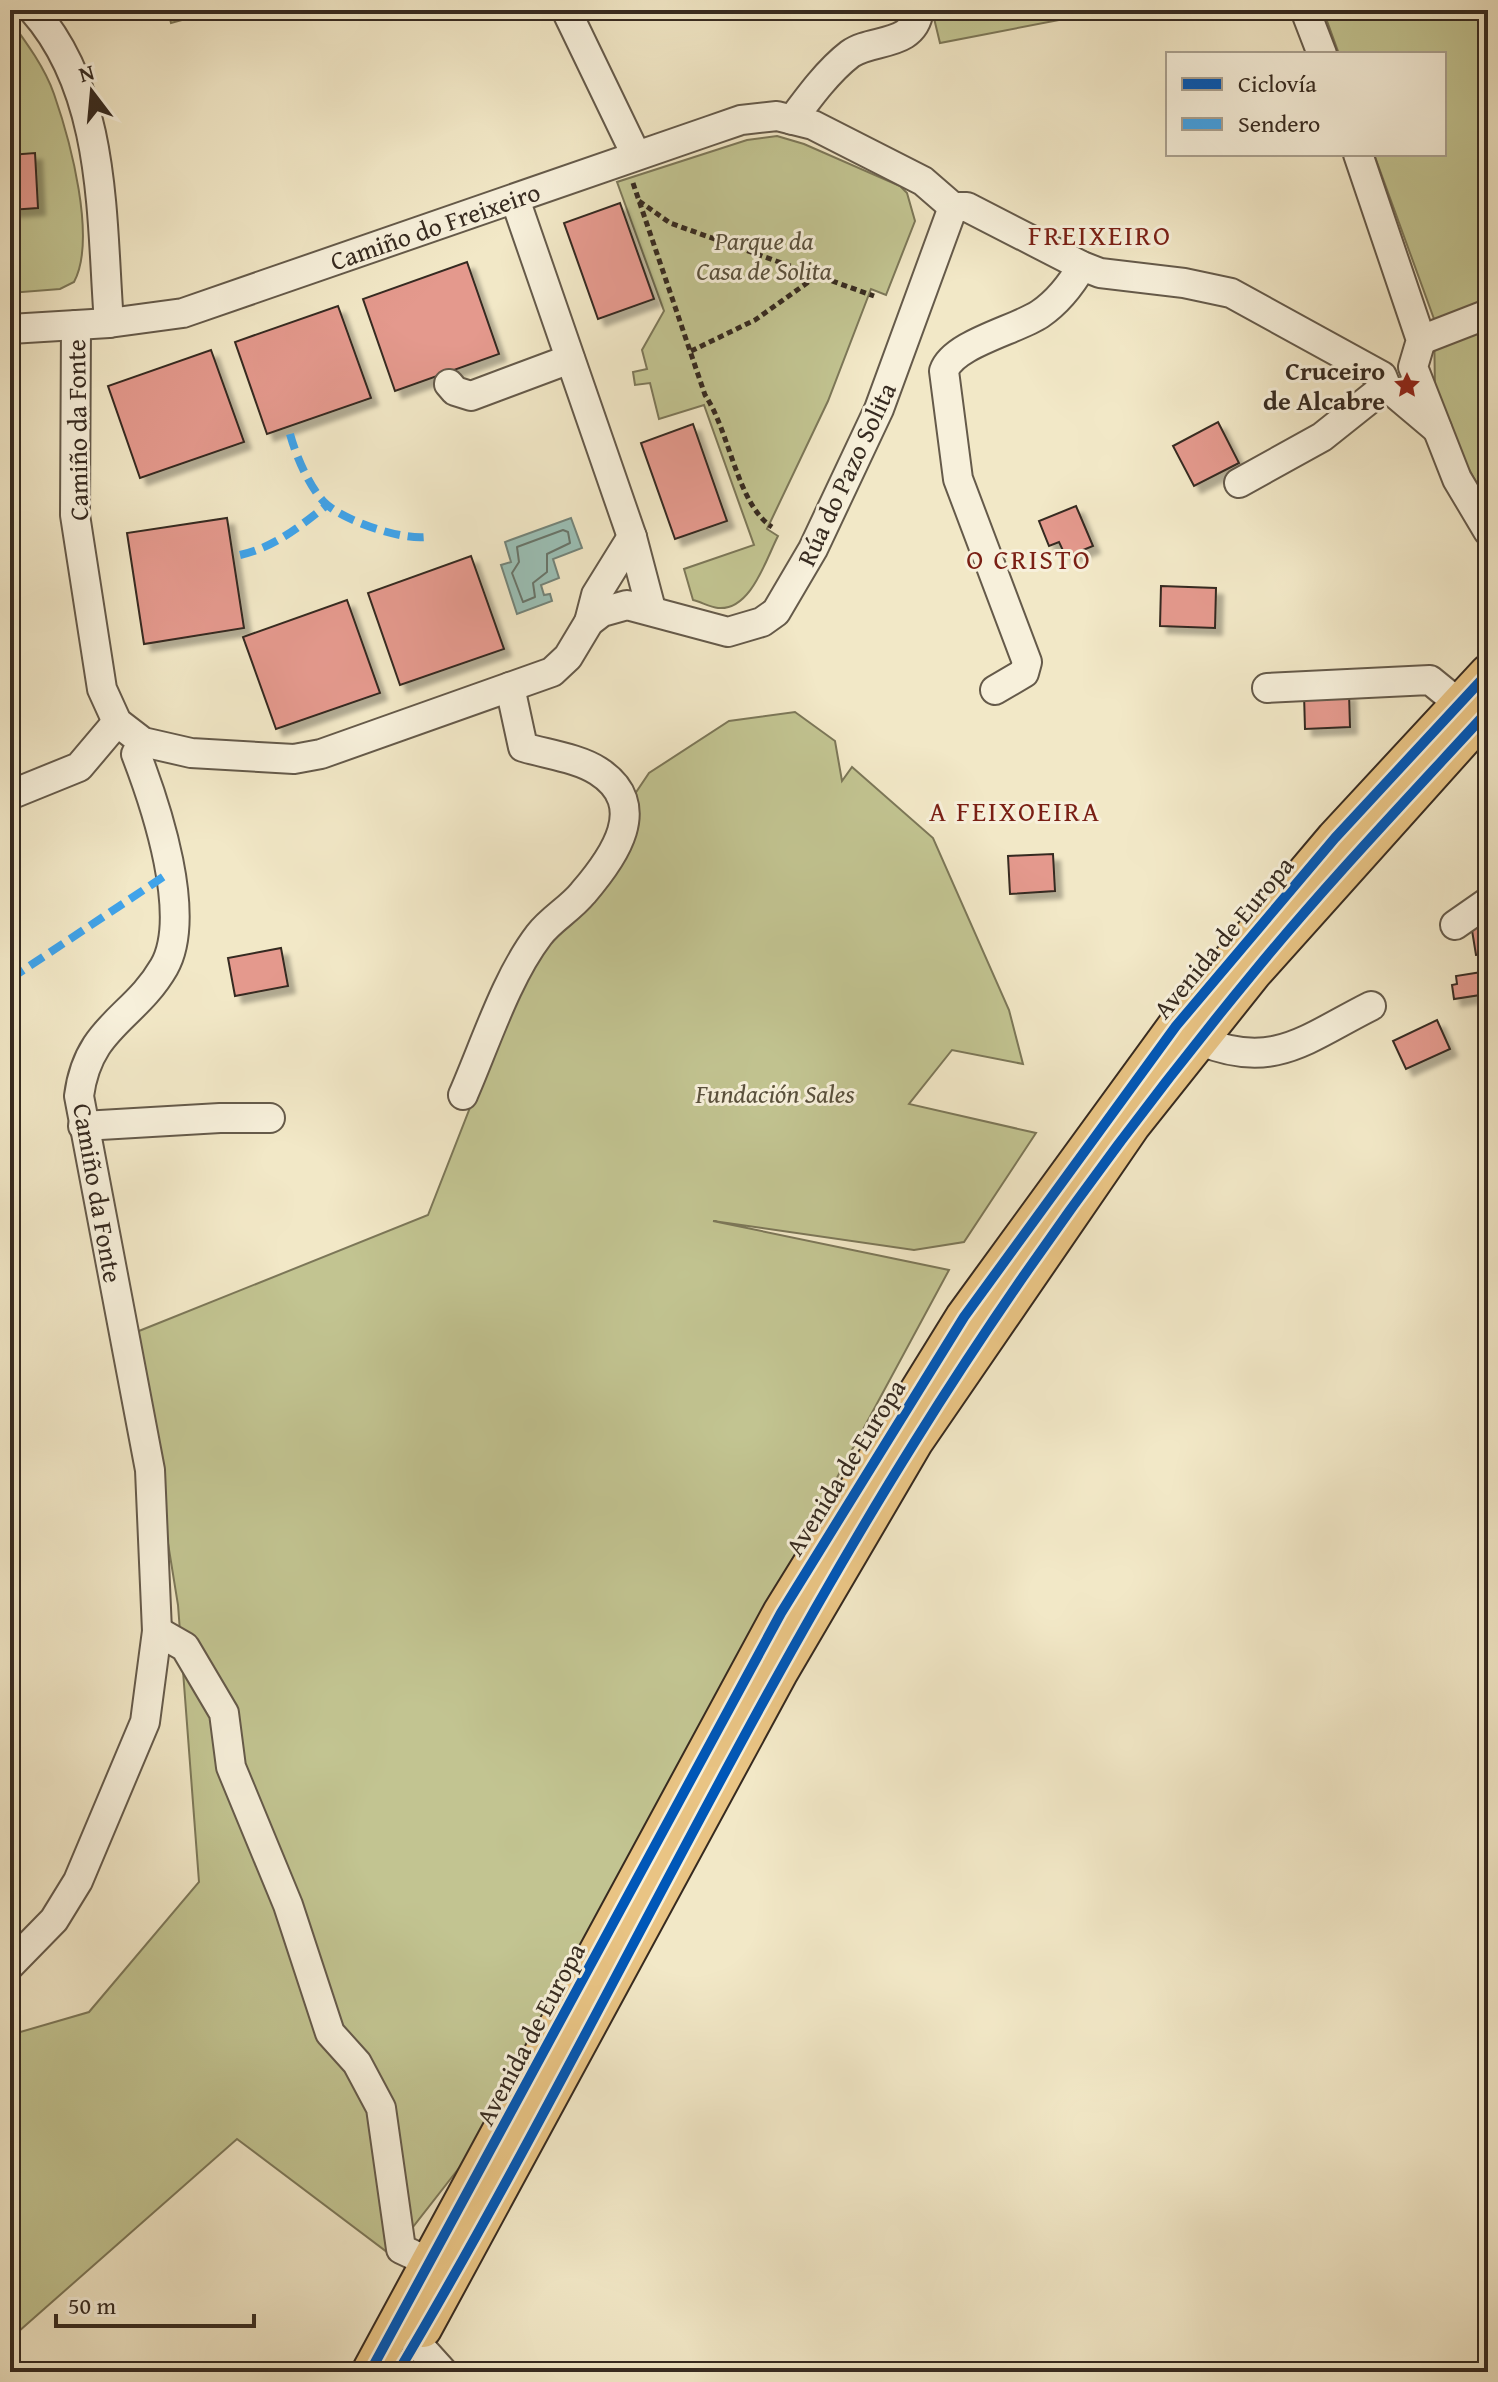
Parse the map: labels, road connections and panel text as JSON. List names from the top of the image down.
{
  "streets": {
    "main road": ["Avenida de Europa"],
    "street": ["Camiño do Freixeiro", "Camiño da Fonte", "Rúa do Pazo Solita"]
  },
  "crossings": [
    ["Camiño do Freixeiro", "Camiño da Fonte"],
    ["Camiño do Freixeiro", "Rúa do Pazo Solita"]
  ],
  "districts": ["FREIXEIRO", "O CRISTO", "A FEIXOEIRA"],
  "parks": ["Parque da Casa de Solita", "Fundación Sales"],
  "places": {
    "place": ["Cruceiro de Alcabre"]
  },
  "legend": ["Ciclovía", "Sendero"],
  "scale_bar": "50 m",
  "north": "top"
}
